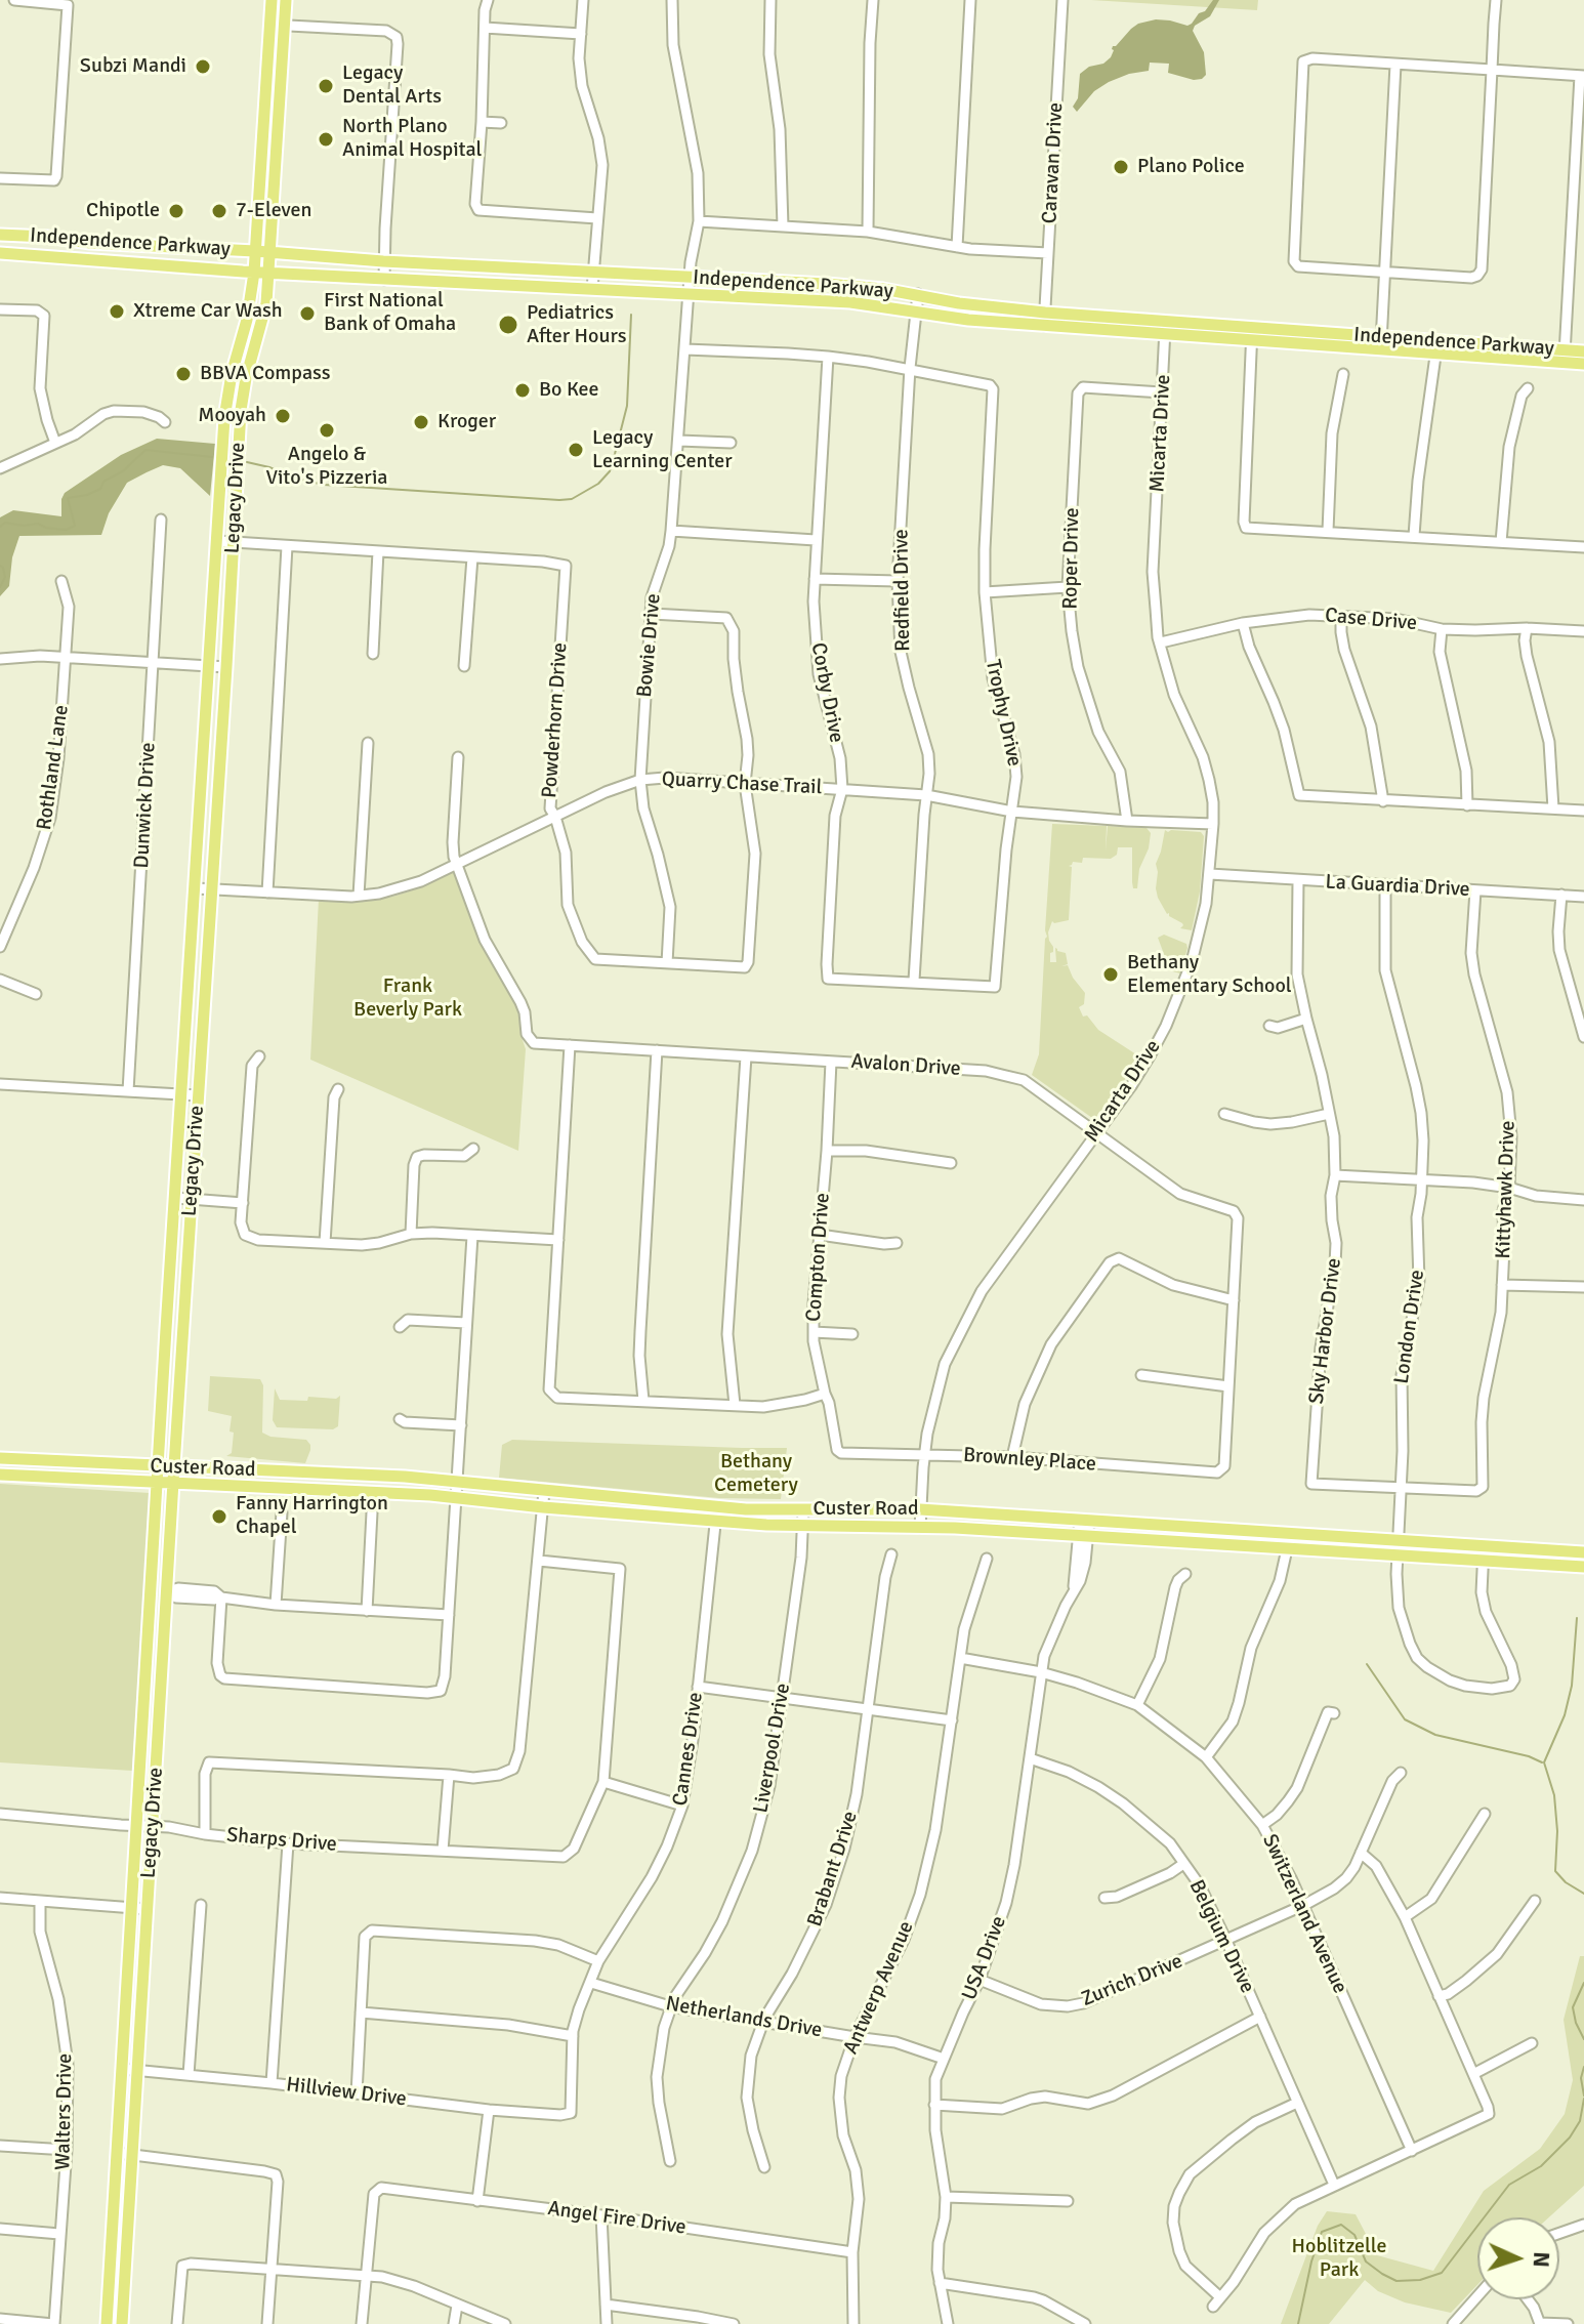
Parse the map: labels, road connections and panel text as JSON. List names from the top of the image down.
{
  "streets": {
    "main road": ["Independence Parkway", "Legacy Drive", "Custer Road"],
    "street": [
      "Caravan Drive",
      "Micarta Drive",
      "Roper Drive",
      "Redfield Drive",
      "Case Drive",
      "Bowie Drive",
      "Corby Drive",
      "Trophy Drive",
      "Powderhorn Drive",
      "Rothland Lane",
      "Quarry Chase Trail",
      "Dunwick Drive",
      "La Guardia Drive",
      "Avalon Drive",
      "Kittyhawk Drive",
      "Compton Drive",
      "London Drive",
      "Sky Harbor Drive",
      "Brownley Place",
      "Liverpool Drive",
      "Cannes Drive",
      "Sharps Drive",
      "Brabant Drive",
      "Switzerland Avenue",
      "Belgium Drive",
      "USA Drive",
      "Zurich Drive",
      "Antwerp Avenue",
      "Netherlands Drive",
      "Hillview Drive",
      "Walters Drive",
      "Angel Fire Drive"
    ]
  },
  "crossings": [
    ["Caravan Drive", "Independence Parkway"],
    ["Independence Parkway", "Micarta Drive"],
    ["Independence Parkway", "Legacy Drive"],
    ["Independence Parkway", "Redfield Drive"],
    ["Independence Parkway", "Bowie Drive"],
    ["Micarta Drive", "Roper Drive"],
    ["Micarta Drive", "Case Drive"],
    ["Micarta Drive", "Quarry Chase Trail"],
    ["Micarta Drive", "La Guardia Drive"],
    ["Micarta Drive", "Avalon Drive"],
    ["Micarta Drive", "Brownley Place"],
    ["Micarta Drive", "Custer Road"],
    ["Legacy Drive", "Quarry Chase Trail"],
    ["Legacy Drive", "Custer Road"],
    ["Legacy Drive", "Sharps Drive"],
    ["Legacy Drive", "Hillview Drive"],
    ["Roper Drive", "Quarry Chase Trail"],
    ["Redfield Drive", "Corby Drive"],
    ["Redfield Drive", "Trophy Drive"],
    ["Redfield Drive", "Quarry Chase Trail"],
    ["Bowie Drive", "Powderhorn Drive"],
    ["Bowie Drive", "Quarry Chase Trail"],
    ["Corby Drive", "Trophy Drive"],
    ["Corby Drive", "Quarry Chase Trail"],
    ["Trophy Drive", "Quarry Chase Trail"],
    ["Powderhorn Drive", "Quarry Chase Trail"],
    ["Quarry Chase Trail", "Avalon Drive"],
    ["La Guardia Drive", "Kittyhawk Drive"],
    ["La Guardia Drive", "London Drive"],
    ["La Guardia Drive", "Sky Harbor Drive"],
    ["Avalon Drive", "Compton Drive"],
    ["Kittyhawk Drive", "London Drive"],
    ["Kittyhawk Drive", "Sky Harbor Drive"],
    ["Compton Drive", "Brownley Place"],
    ["London Drive", "Sky Harbor Drive"],
    ["London Drive", "Custer Road"],
    ["Custer Road", "Liverpool Drive"],
    ["Custer Road", "Cannes Drive"],
    ["Custer Road", "USA Drive"],
    ["Liverpool Drive", "Netherlands Drive"],
    ["Cannes Drive", "Netherlands Drive"],
    ["Cannes Drive", "Hillview Drive"],
    ["Brabant Drive", "Netherlands Drive"],
    ["Switzerland Avenue", "USA Drive"],
    ["Switzerland Avenue", "Zurich Drive"],
    ["Switzerland Avenue", "Antwerp Avenue"],
    ["Belgium Drive", "USA Drive"],
    ["Belgium Drive", "Zurich Drive"],
    ["USA Drive", "Zurich Drive"],
    ["USA Drive", "Netherlands Drive"],
    ["Antwerp Avenue", "Netherlands Drive"],
    ["Antwerp Avenue", "Angel Fire Drive"]
  ],
  "parks": ["Frank Beverly Park", "Bethany Cemetery", "Hoblitzelle Park"],
  "places": [
    "Subzi Mandi",
    "Legacy Dental Arts",
    "North Plano Animal Hospital",
    "Plano Police",
    "Chipotle",
    "7-Eleven",
    "Xtreme Car Wash",
    "First National Bank of Omaha",
    "Pediatrics After Hours",
    "BBVA Compass",
    "Bo Kee",
    "Mooyah",
    "Kroger",
    "Angelo & Vito's Pizzeria",
    "Legacy Learning Center",
    "Bethany Elementary School",
    "Fanny Harrington Chapel"
  ],
  "north": "right"
}
